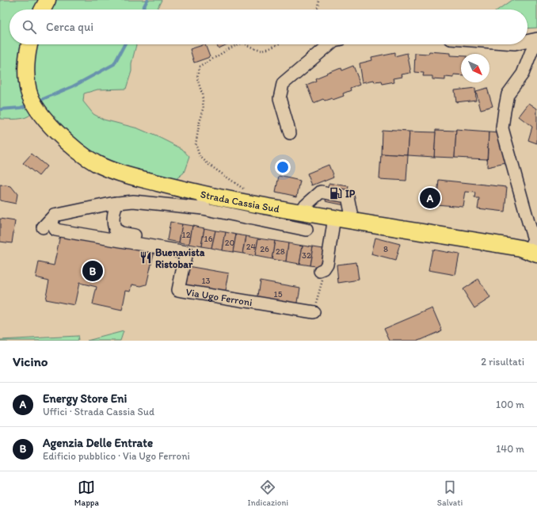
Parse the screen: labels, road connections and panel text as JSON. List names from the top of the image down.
{
  "streets": {
    "main road": ["Strada Cassia Sud"],
    "street": ["Via Ugo Ferroni"]
  },
  "places": {
    "fuel station": ["IP"],
    "restaurant": ["Buenavista Ristobar"]
  },
  "house_numbers": [
    "12",
    "16",
    "20",
    "24",
    "26",
    "8",
    "28",
    "32",
    "13",
    "15"
  ],
  "north": "bottom right",
  "page": {
    "search": "Cerca qui",
    "pins": ["A", "B"],
    "heading": ["Vicino", "2 risultati"],
    "list": [
      {
        "mark": "A",
        "name": "Energy Store Eni",
        "note": "Uffici · Strada Cassia Sud",
        "value": "100 m"
      },
      {
        "mark": "B",
        "name": "Agenzia Delle Entrate",
        "note": "Edificio pubblico · Via Ugo Ferroni",
        "value": "140 m"
      }
    ],
    "nav": ["Mappa", "Indicazioni", "Salvati"]
  }
}
